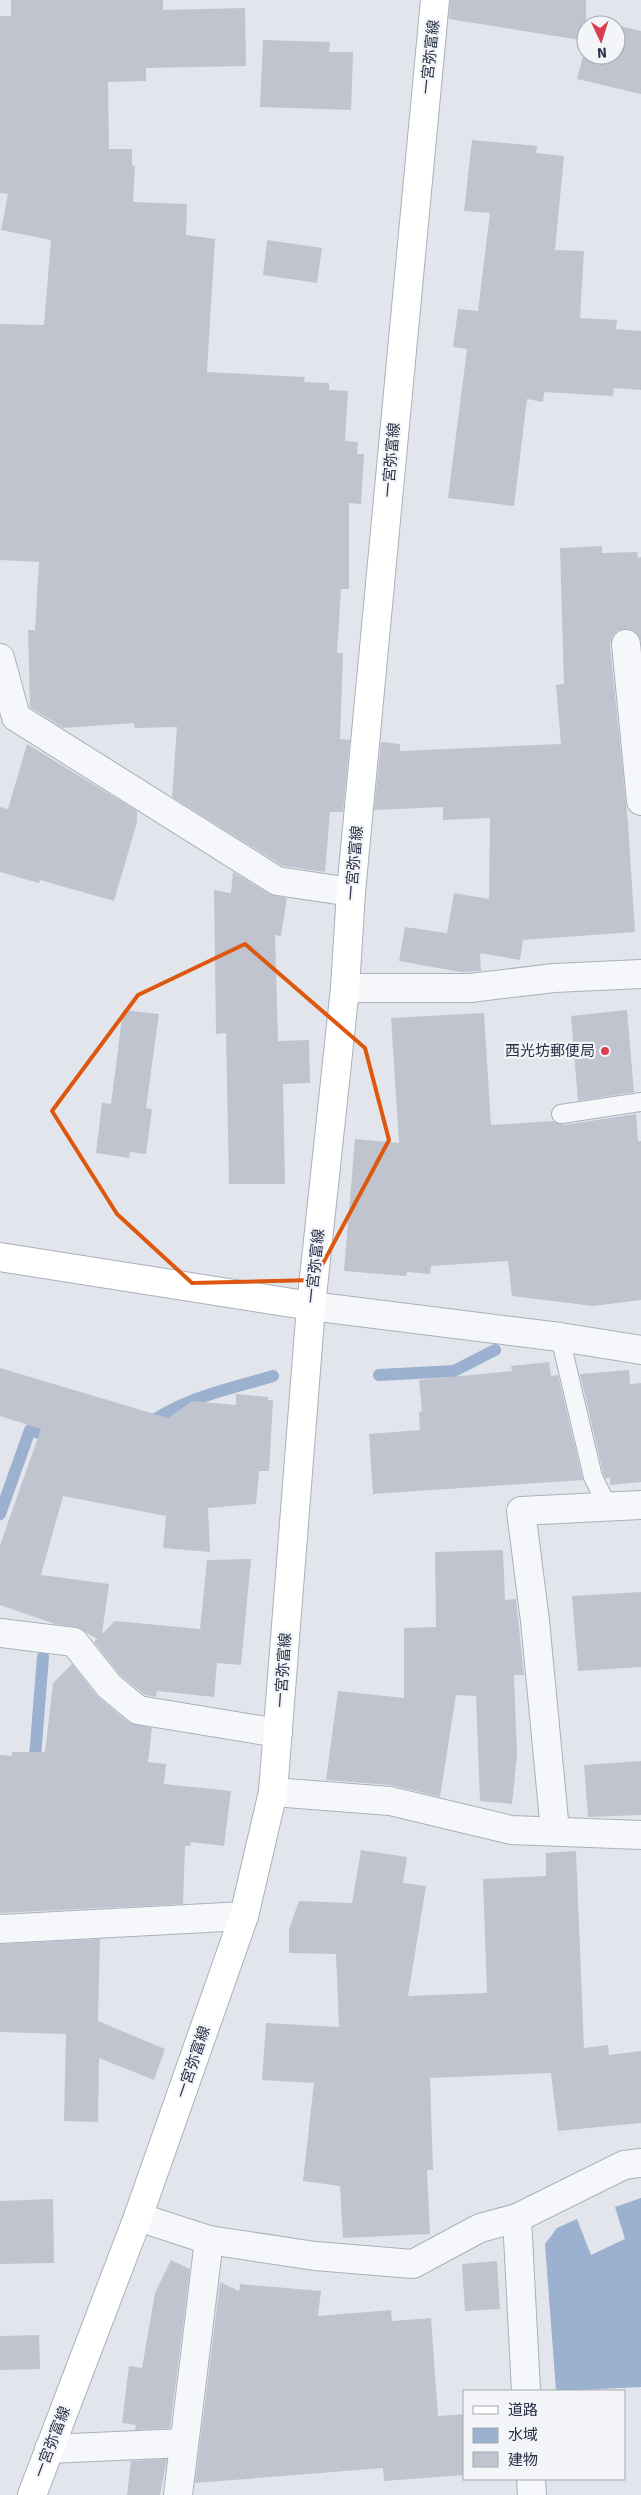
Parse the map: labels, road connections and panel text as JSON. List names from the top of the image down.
{
  "streets": {
    "main road": ["一宮弥富線"]
  },
  "places": ["西光坊郵便局"],
  "legend": ["道路", "水域", "建物"],
  "north": "bottom"
}
